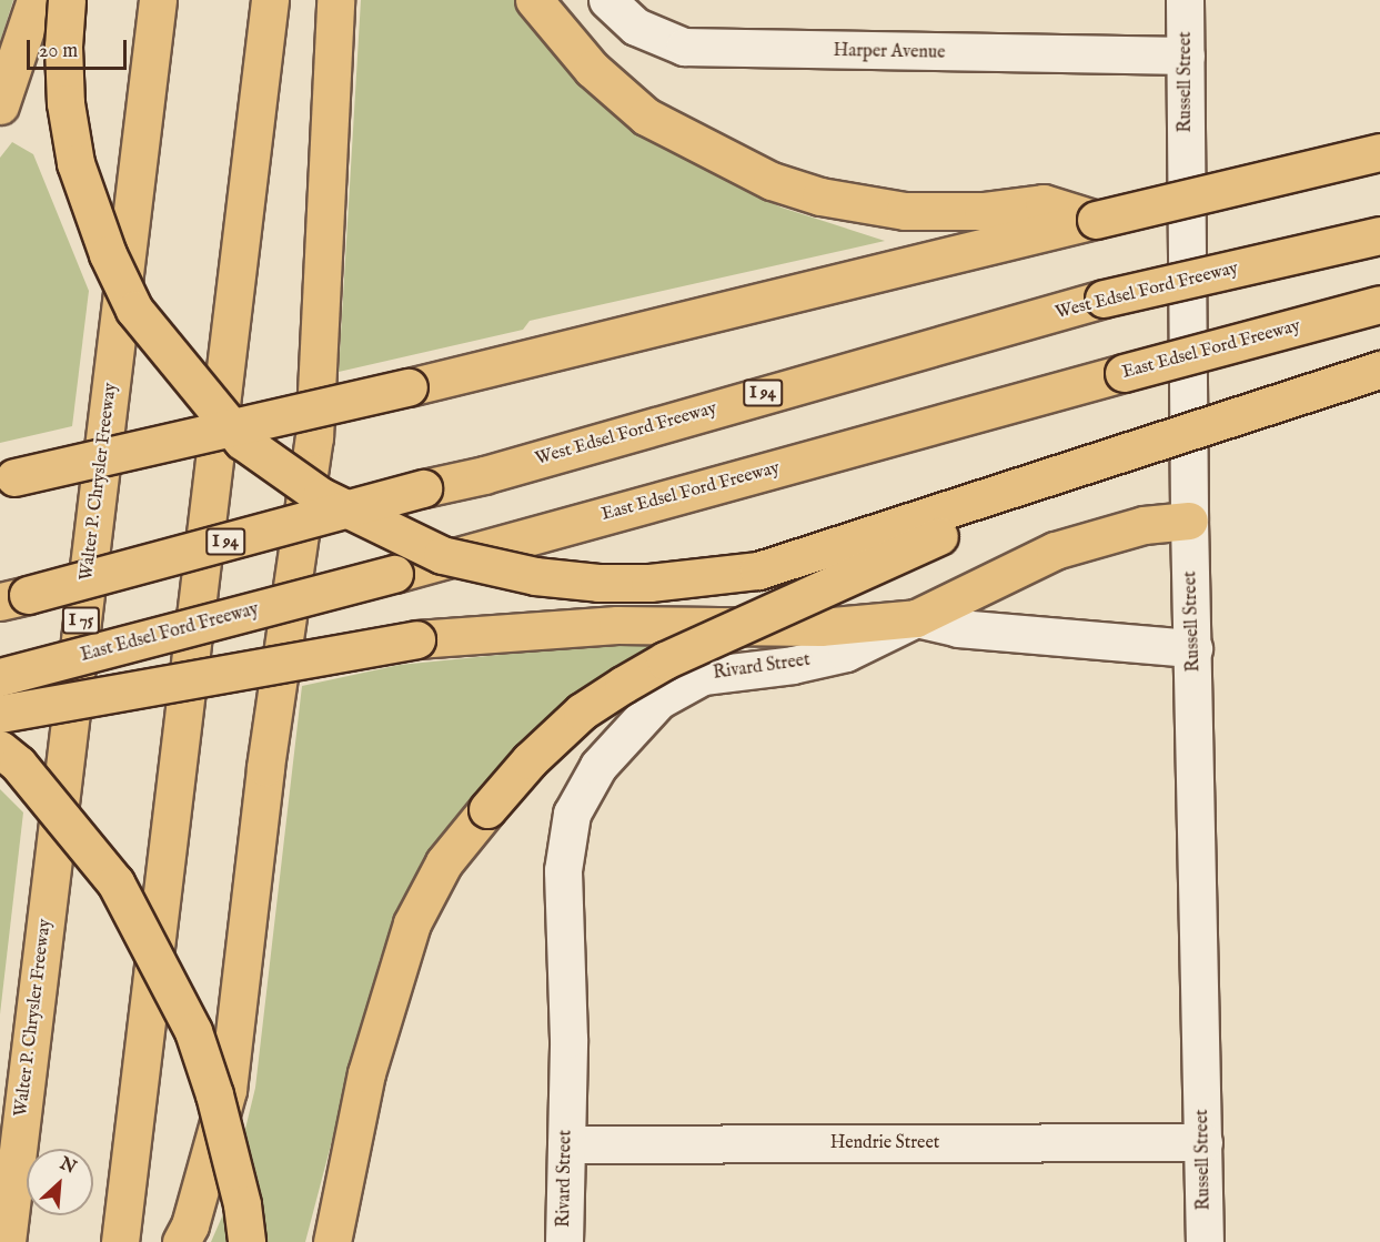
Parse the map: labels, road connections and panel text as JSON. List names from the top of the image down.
{
  "streets": {
    "highway": [
      "West Edsel Ford Freeway",
      "East Edsel Ford Freeway",
      "I 94",
      "Walter P. Chrysler Freeway",
      "I 75"
    ],
    "street": [
      "Harper Avenue",
      "Russell Street",
      "Rivard Street",
      "Hendrie Street"
    ]
  },
  "crossings": [
    ["Harper Avenue", "Russell Street"],
    ["Russell Street", "Hendrie Street"],
    ["Rivard Street", "Hendrie Street"]
  ],
  "scale_bar": "20 m",
  "north": "top right"
}
